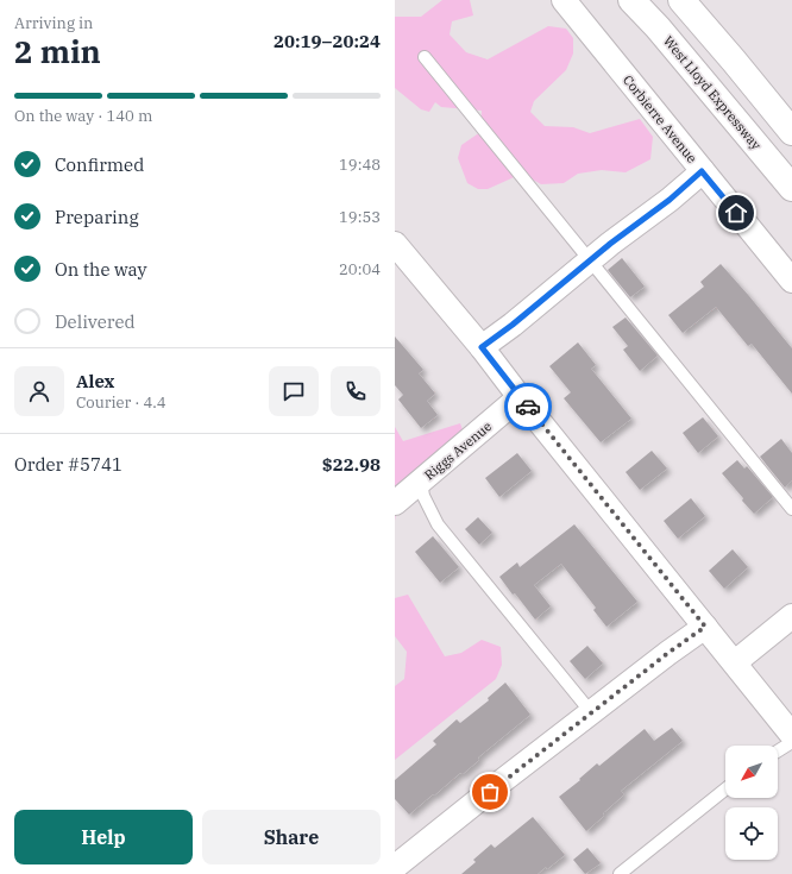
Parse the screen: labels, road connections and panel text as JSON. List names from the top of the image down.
{
  "streets": {
    "highway": ["West Lloyd Expressway"],
    "street": ["Corbierre Avenue", "Riggs Avenue"]
  },
  "north": "bottom left",
  "page": {
    "heading": ["2 min", "Arriving in", "20:19–20:24"],
    "panel": [
      "Alex",
      "Courier · 4.4",
      "Order #5741",
      "$22.98"
    ],
    "bar": "On the way · 140 m",
    "list": [
      ["Confirmed", "19:48"],
      ["Preparing", "19:53"],
      ["On the way", "20:04"],
      "Delivered"
    ],
    "buttons": ["Help", "Share"]
  }
}
